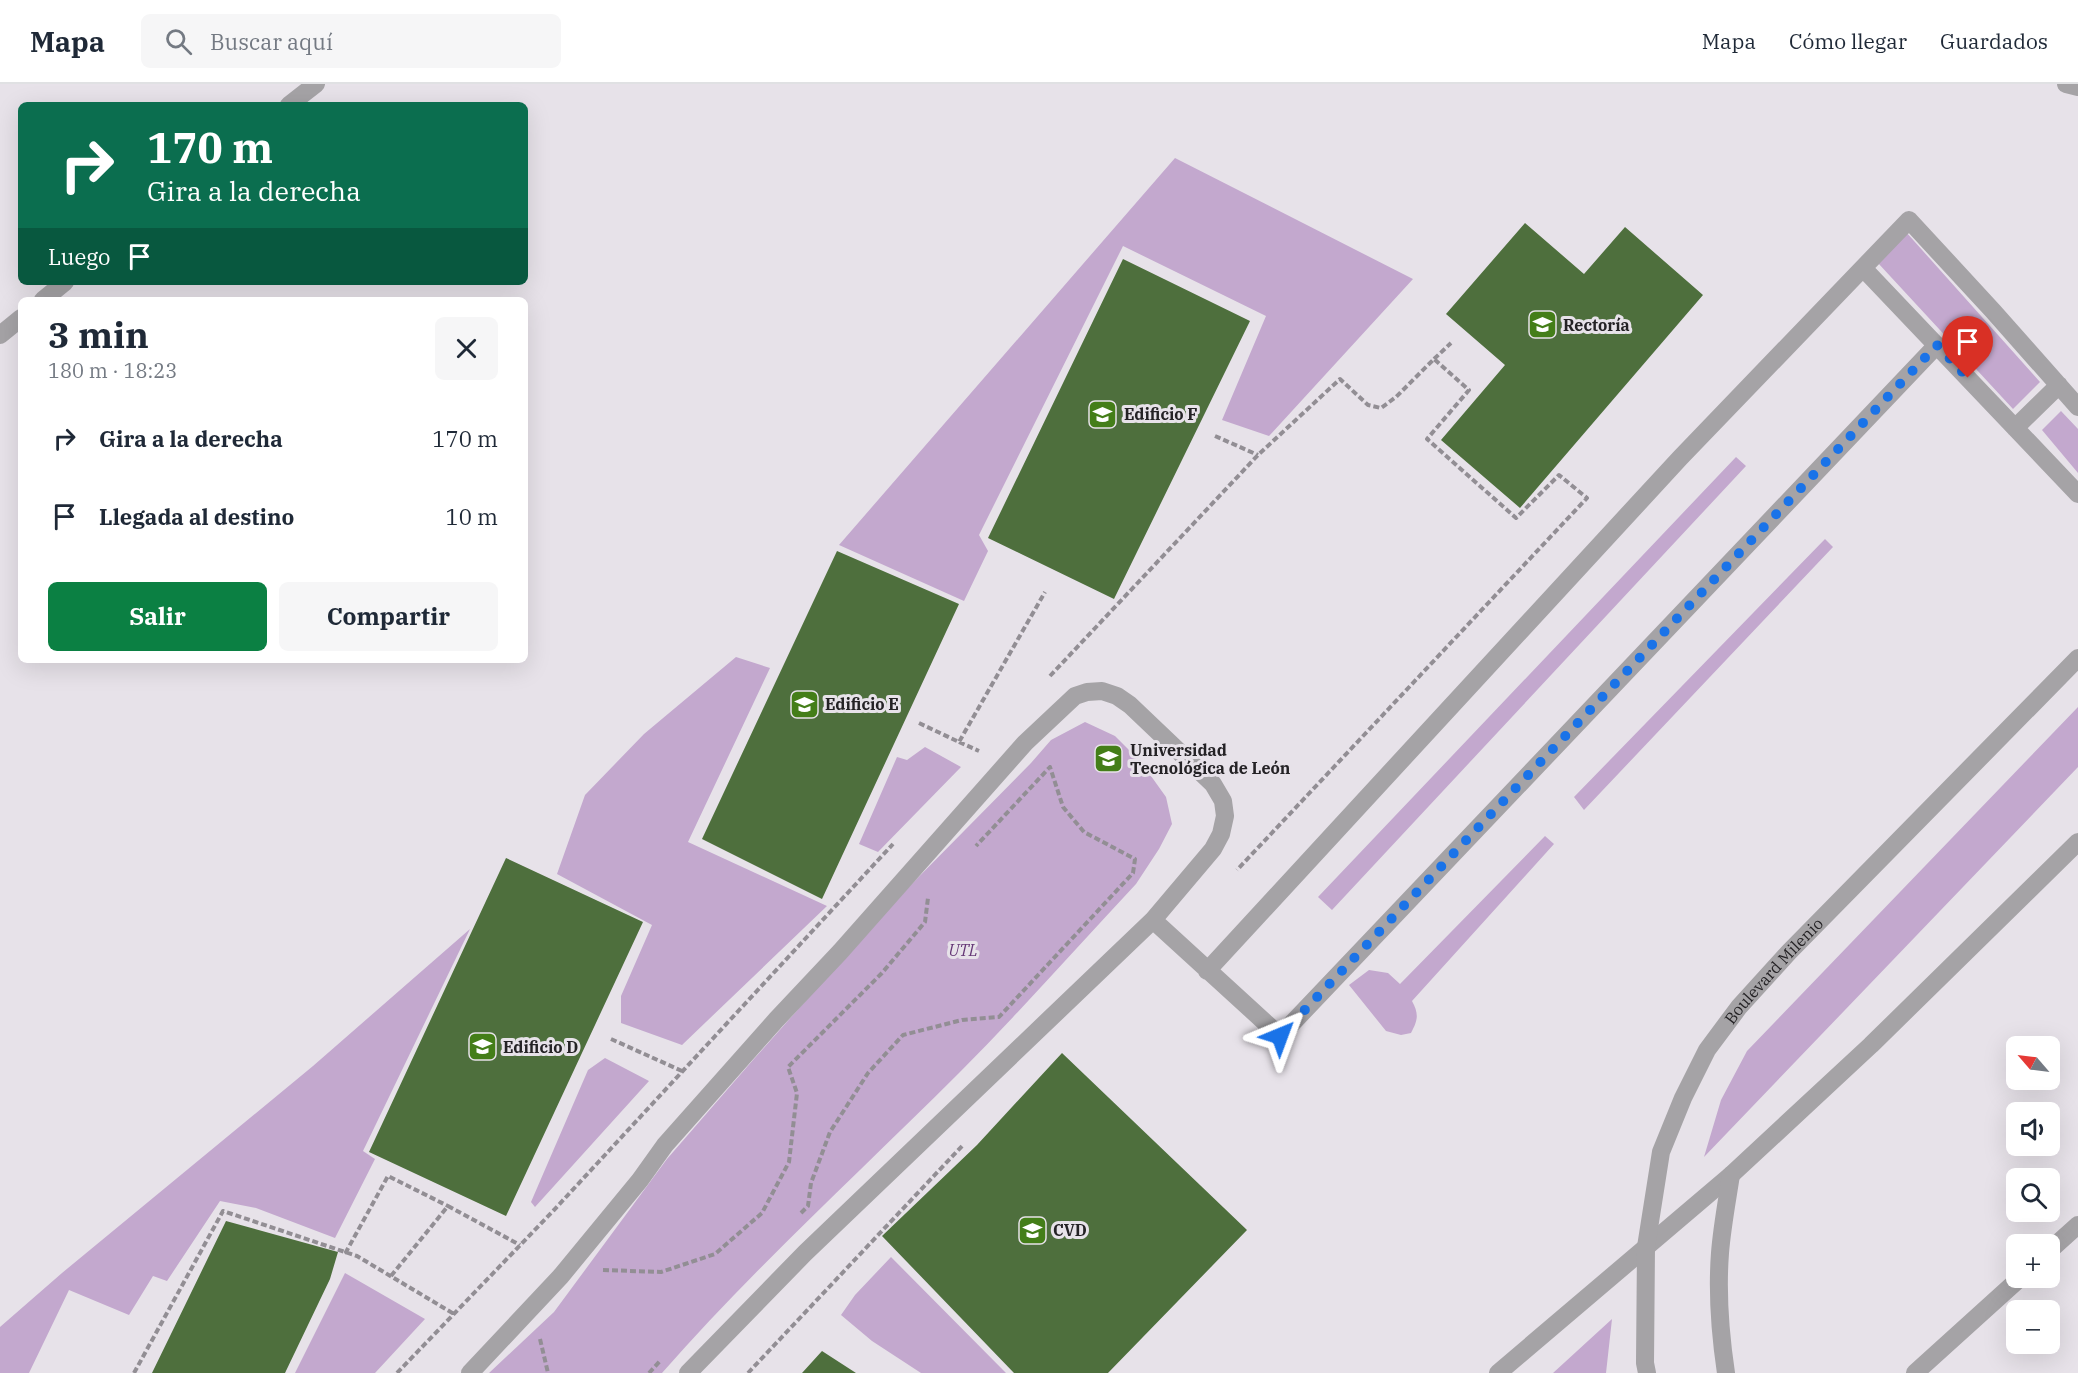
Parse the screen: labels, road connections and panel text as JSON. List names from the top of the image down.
{
  "streets": {
    "street": ["Boulevard Milenio"]
  },
  "parks": ["UTL"],
  "places": {
    "school or university": [
      "Rectoría",
      "Edificio F",
      "Edificio E",
      "Universidad Tecnológica de León",
      "Edificio D",
      "CVD"
    ]
  },
  "north": "top left",
  "page": {
    "header": "Mapa",
    "search": "Buscar aquí",
    "nav": ["Mapa", "Cómo llegar", "Guardados"],
    "turn": ["170 m", "Gira a la derecha"],
    "then": "Luego",
    "heading": ["3 min", "180 m · 18:23"],
    "list": [
      {
        "name": "Gira a la derecha",
        "value": "170 m"
      },
      {
        "name": "Llegada al destino",
        "value": "10 m"
      }
    ],
    "buttons": ["Salir", "Compartir"],
    "map_buttons": ["+", "−"]
  }
}
